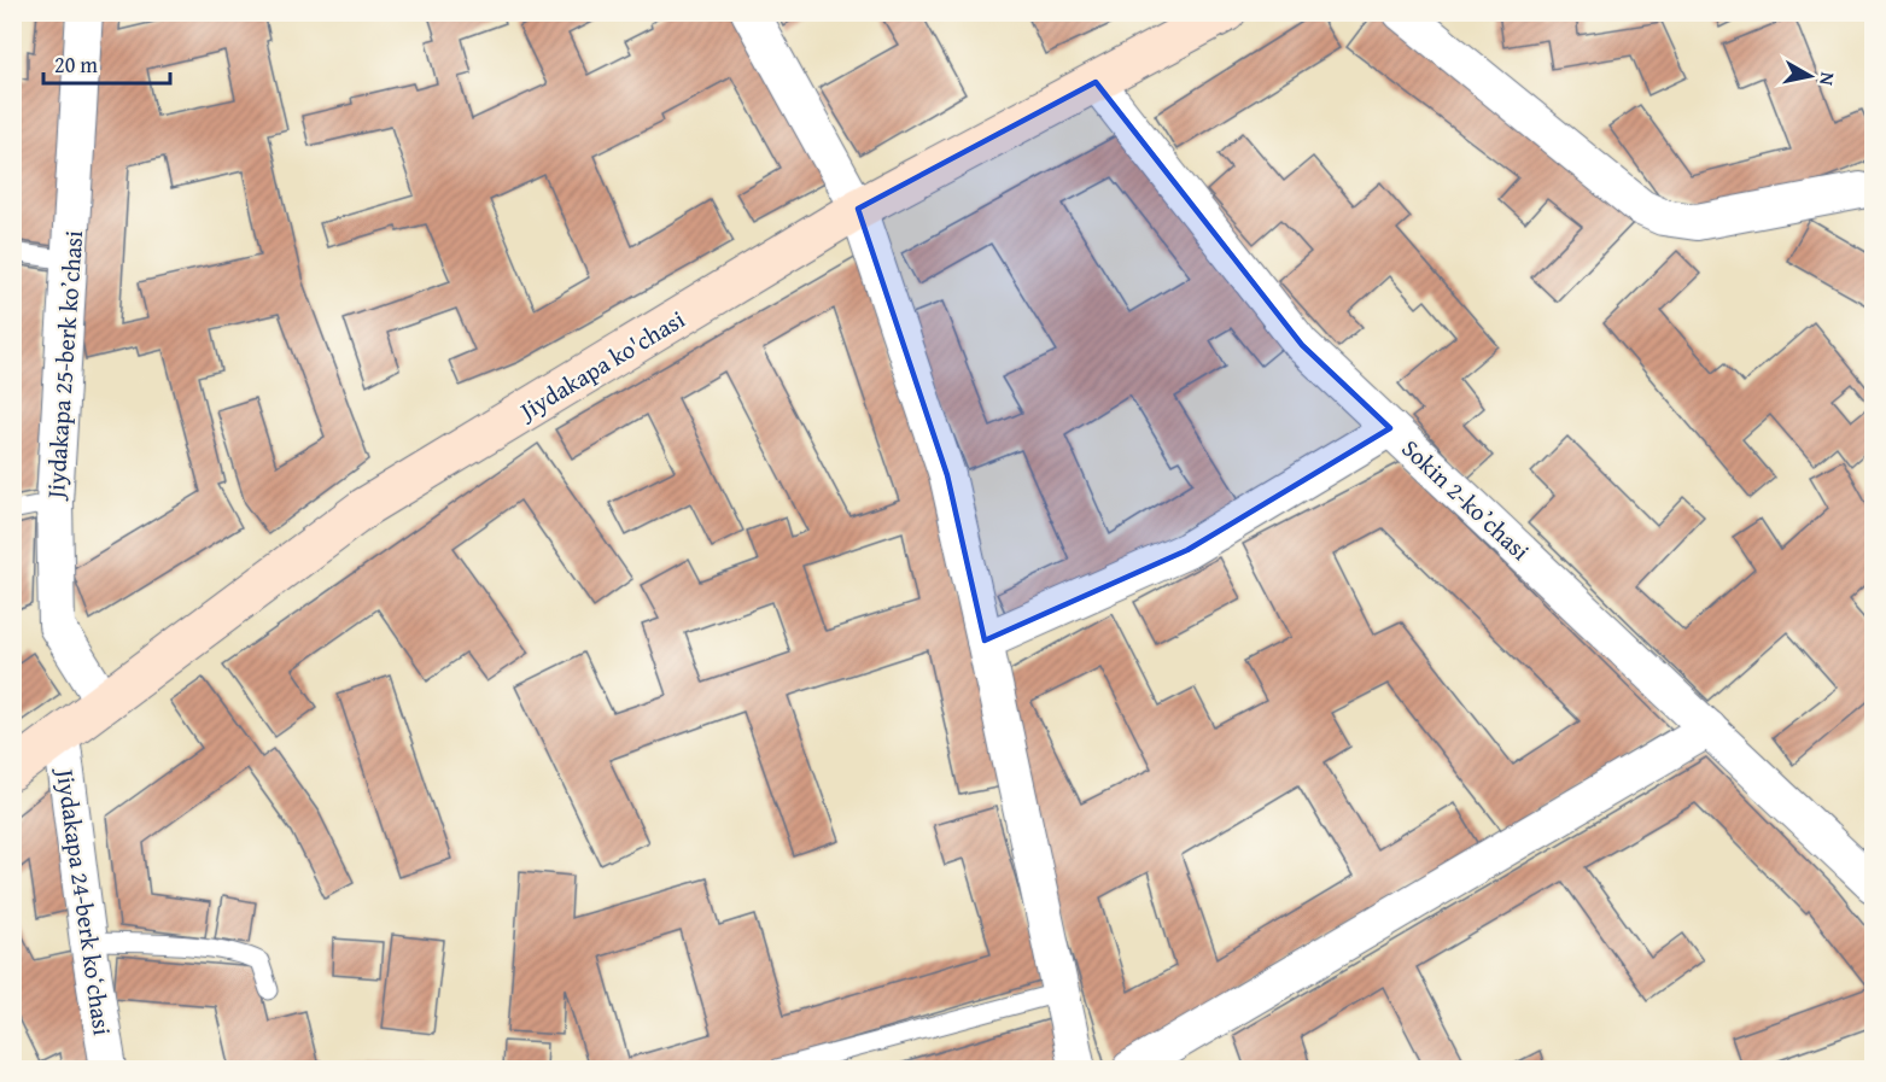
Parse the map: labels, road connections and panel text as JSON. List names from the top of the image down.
{
  "streets": {
    "street": [
      "Jiydakapa 25-berk koʼchasi",
      "Jiydakapa ko'chasi",
      "Sokin 2-koʼchasi",
      "Jiydakapa 24-berk koʻchasi"
    ]
  },
  "crossings": [
    ["Jiydakapa 25-berk koʼchasi", "Jiydakapa ko'chasi"],
    ["Jiydakapa ko'chasi", "Sokin 2-koʼchasi"],
    ["Jiydakapa ko'chasi", "Jiydakapa 24-berk koʻchasi"]
  ],
  "scale_bar": "20 m",
  "north": "right"
}
